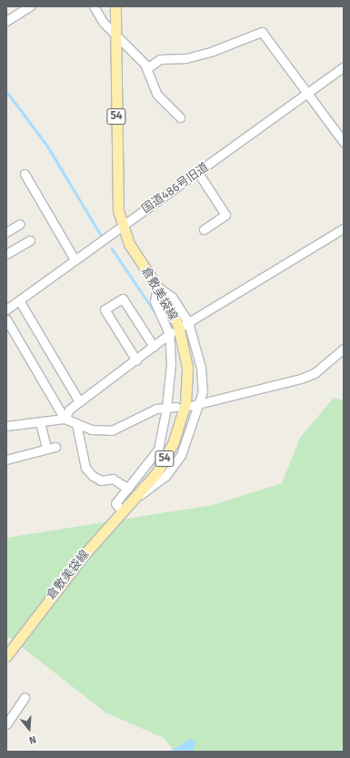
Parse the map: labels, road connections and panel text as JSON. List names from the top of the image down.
{
  "streets": {
    "main road": ["54", "倉敷美袋線"],
    "street": ["国道486号旧道"]
  },
  "crossings": [
    ["国道486号旧道", "倉敷美袋線"]
  ],
  "north": "bottom"
}
